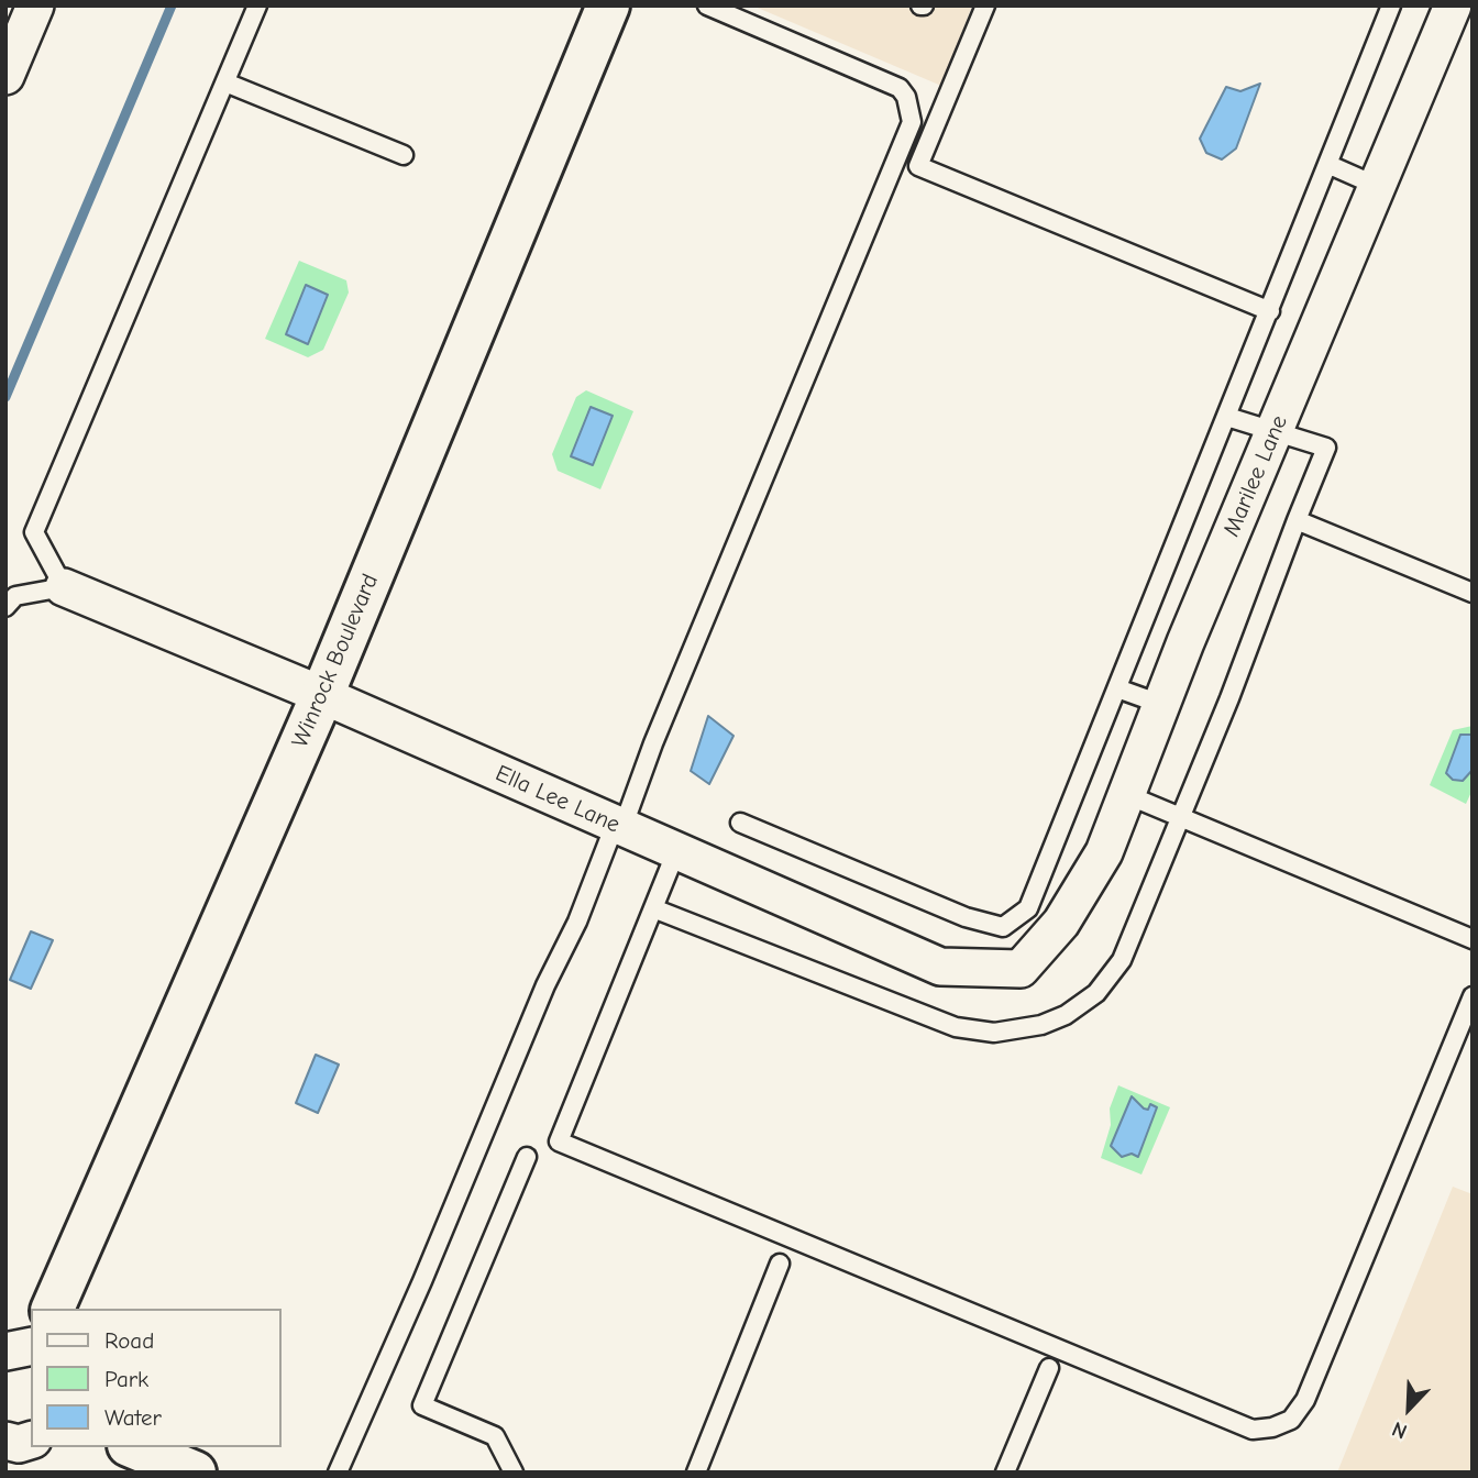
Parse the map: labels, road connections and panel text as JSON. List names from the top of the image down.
{
  "streets": {
    "street": ["Marilee Lane", "Winrock Boulevard", "Ella Lee Lane"]
  },
  "crossings": [
    ["Marilee Lane", "Ella Lee Lane"],
    ["Winrock Boulevard", "Ella Lee Lane"]
  ],
  "legend": ["Road", "Park", "Water"],
  "north": "bottom left"
}
